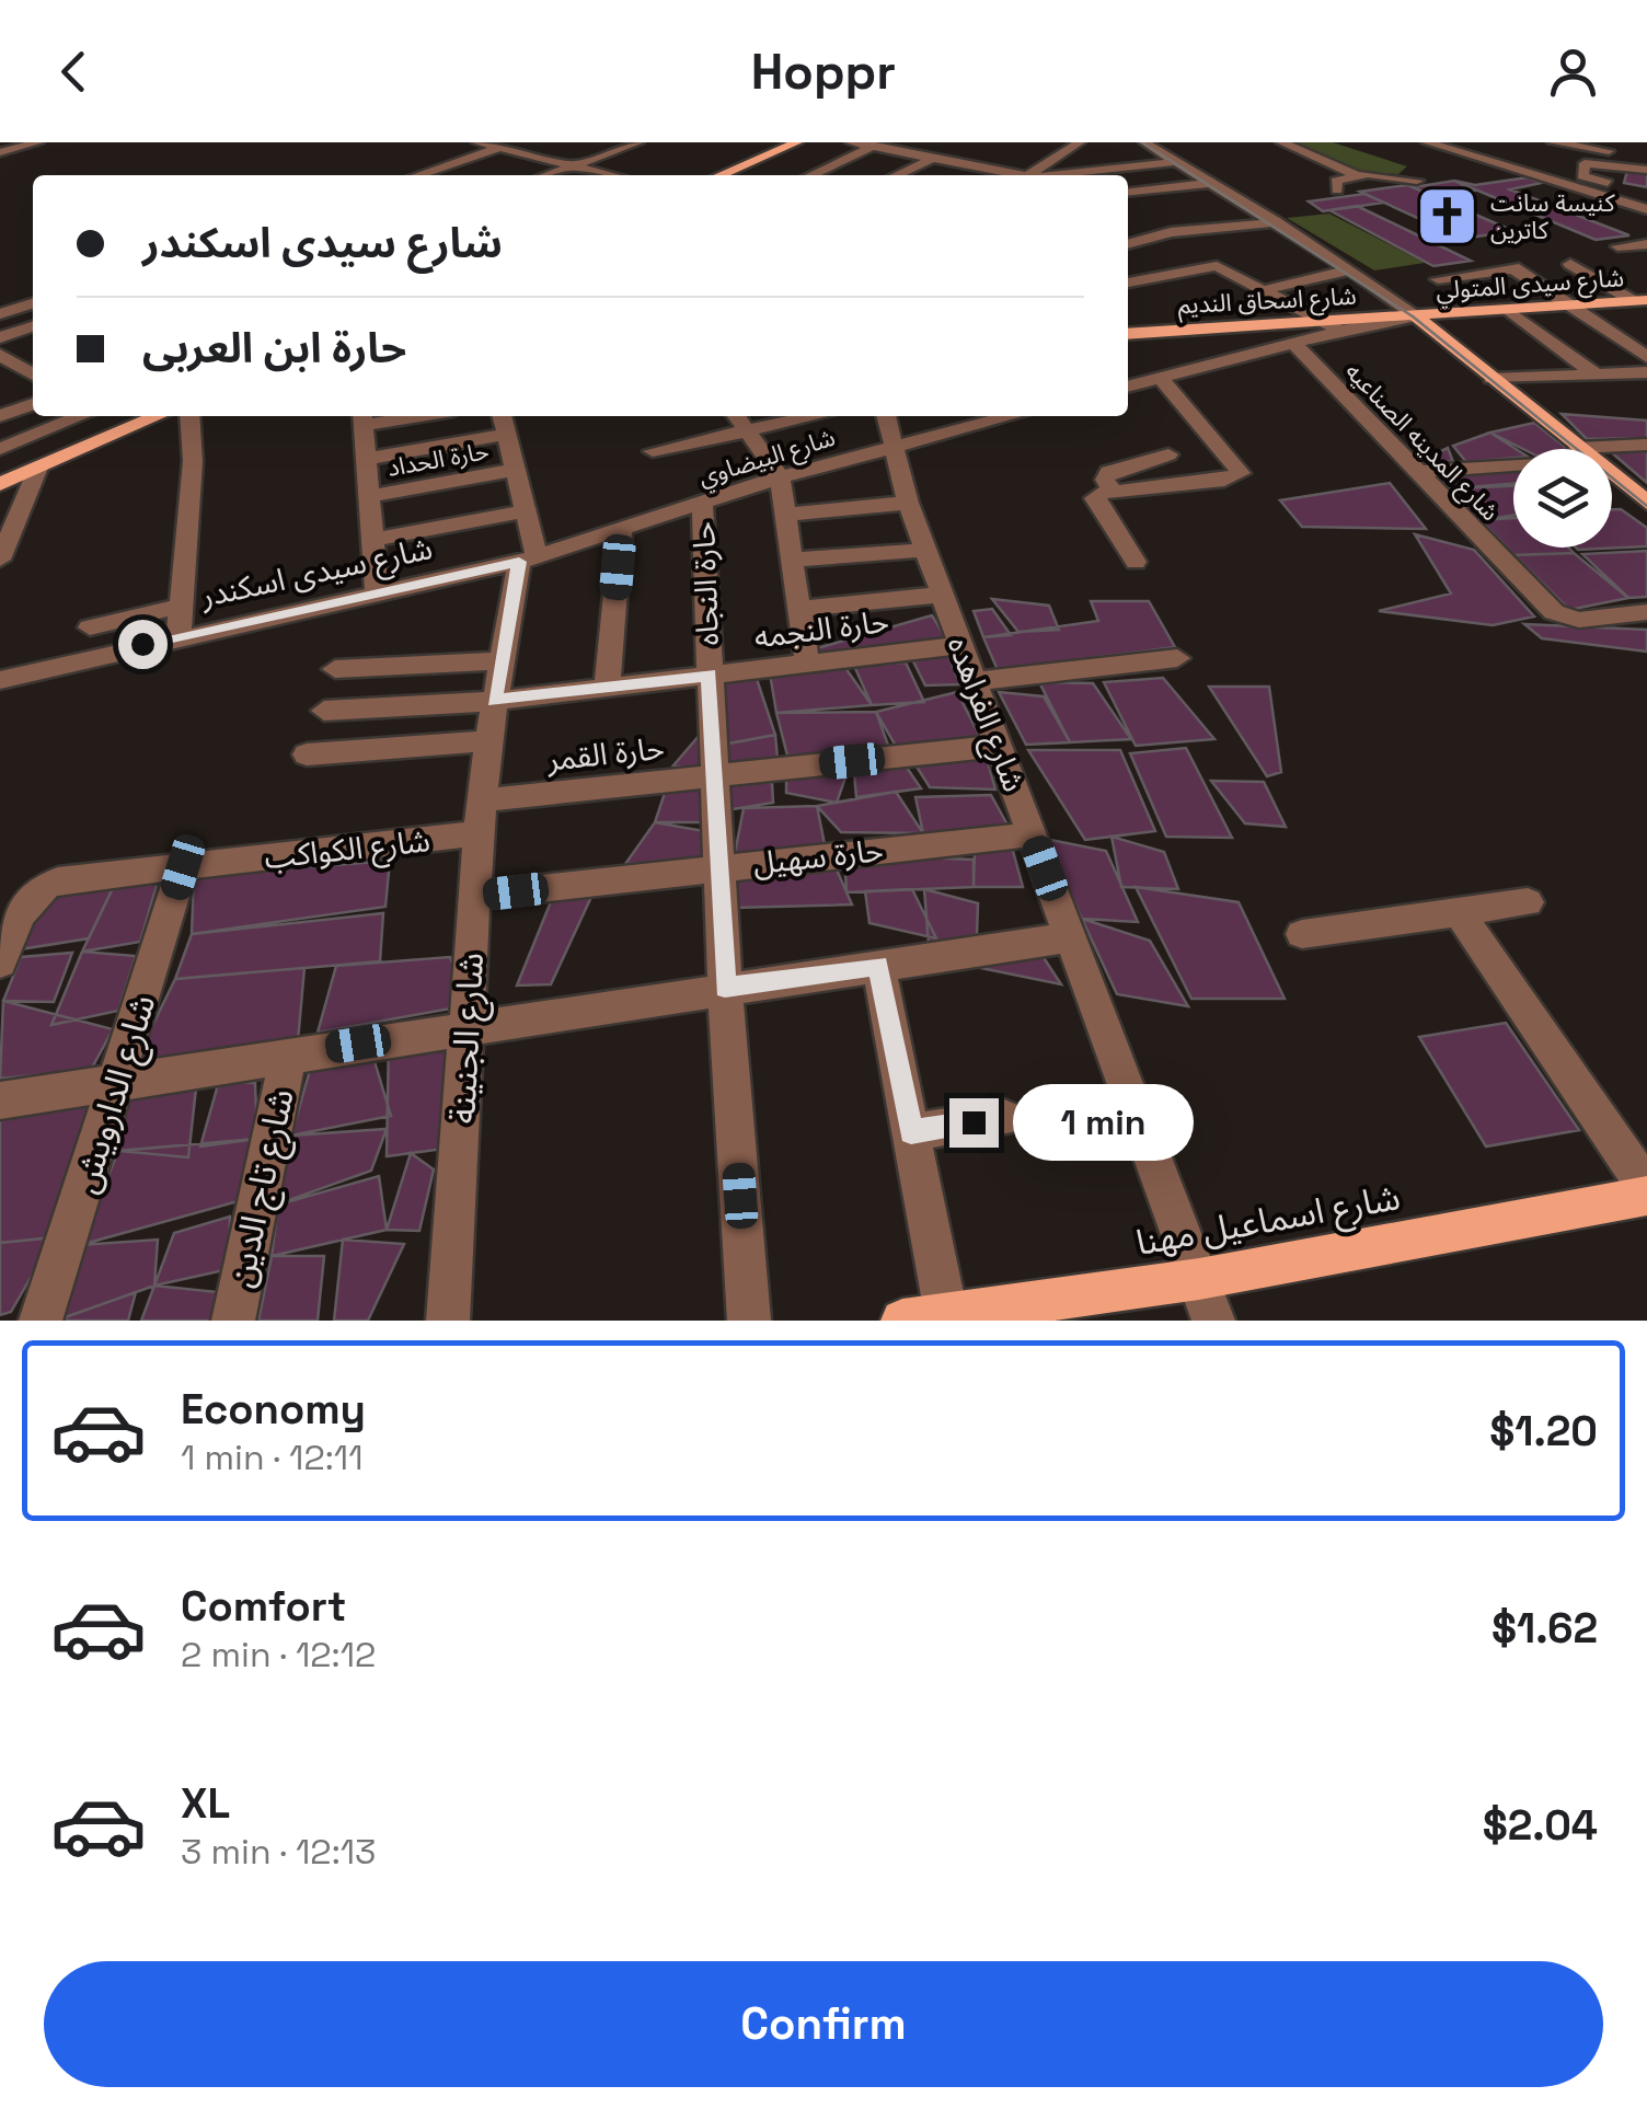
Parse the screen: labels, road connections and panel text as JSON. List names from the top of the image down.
{
  "streets": {
    "main road": ["شارع سيدى المتولي", "شارع اسحاق النديم", "شارع اسماعيل مهنا"],
    "street": [
      "شارع المدينه الصناعيه",
      "شارع البيضاوي",
      "حارة الحداد",
      "شارع سيدى اسكندر",
      "حارة النجاه",
      "حارة النجمه",
      "شارع الفراهده",
      "حارة القمر",
      "شارع الكواكب",
      "حارة سهيل",
      "شارع الجنينة",
      "شارع الدارويش",
      "شارع تاج الدين"
    ]
  },
  "crossings": [
    ["شارع سيدى المتولي", "شارع اسحاق النديم"],
    ["شارع البيضاوي", "شارع سيدى اسكندر"],
    ["شارع البيضاوي", "حارة النجاه"],
    ["شارع البيضاوي", "شارع الفراهده"],
    ["شارع البيضاوي", "شارع الجنينة"],
    ["حارة الحداد", "شارع الجنينة"],
    ["شارع سيدى اسكندر", "شارع الجنينة"],
    ["حارة النجاه", "حارة النجمه"],
    ["حارة النجاه", "حارة القمر"],
    ["حارة النجاه", "حارة سهيل"],
    ["حارة النجمه", "شارع الفراهده"],
    ["حارة النجمه", "شارع الجنينة"],
    ["شارع الفراهده", "حارة القمر"],
    ["شارع الفراهده", "حارة سهيل"],
    ["شارع الفراهده", "شارع اسماعيل مهنا"],
    ["حارة القمر", "شارع الجنينة"],
    ["شارع الكواكب", "شارع الجنينة"],
    ["شارع الكواكب", "شارع الدارويش"],
    ["حارة سهيل", "شارع الجنينة"]
  ],
  "places": {
    "church": ["كنيسة سانت كاترين"]
  },
  "page": {
    "header": "Hoppr",
    "banner": ["شارع سيدى اسكندر", "حارة ابن العربى"],
    "bubble": "1 min",
    "list": [
      {
        "name": "Economy",
        "note": "1 min · 12:11",
        "value": "$1.20"
      },
      {
        "name": "Comfort",
        "note": "2 min · 12:12",
        "value": "$1.62"
      },
      {
        "name": "XL",
        "note": "3 min · 12:13",
        "value": "$2.04"
      }
    ],
    "buttons": "Confirm"
  }
}
